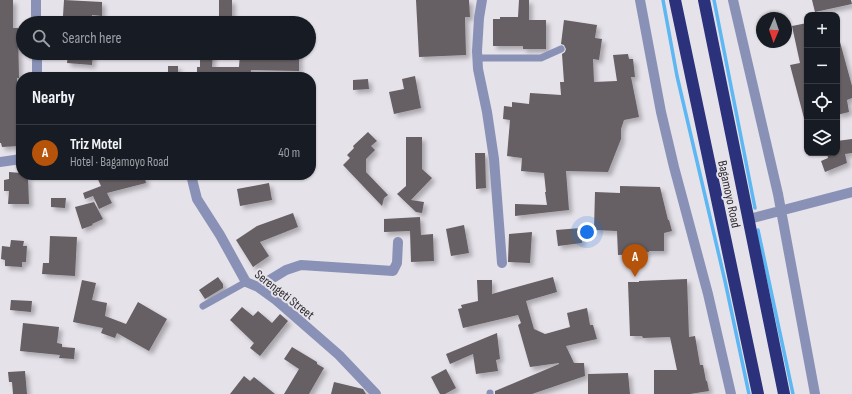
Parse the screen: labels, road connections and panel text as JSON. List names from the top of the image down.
{
  "streets": {
    "highway": ["Bagamoyo Road"],
    "street": ["Serengeti Street"]
  },
  "north": "bottom",
  "page": {
    "map_buttons": ["+", "−"],
    "search": "Search here",
    "heading": "Nearby",
    "list": [
      {
        "mark": "A",
        "name": "Triz Motel",
        "note": "Hotel · Bagamoyo Road",
        "value": "40 m"
      }
    ],
    "pins": "A"
  }
}
